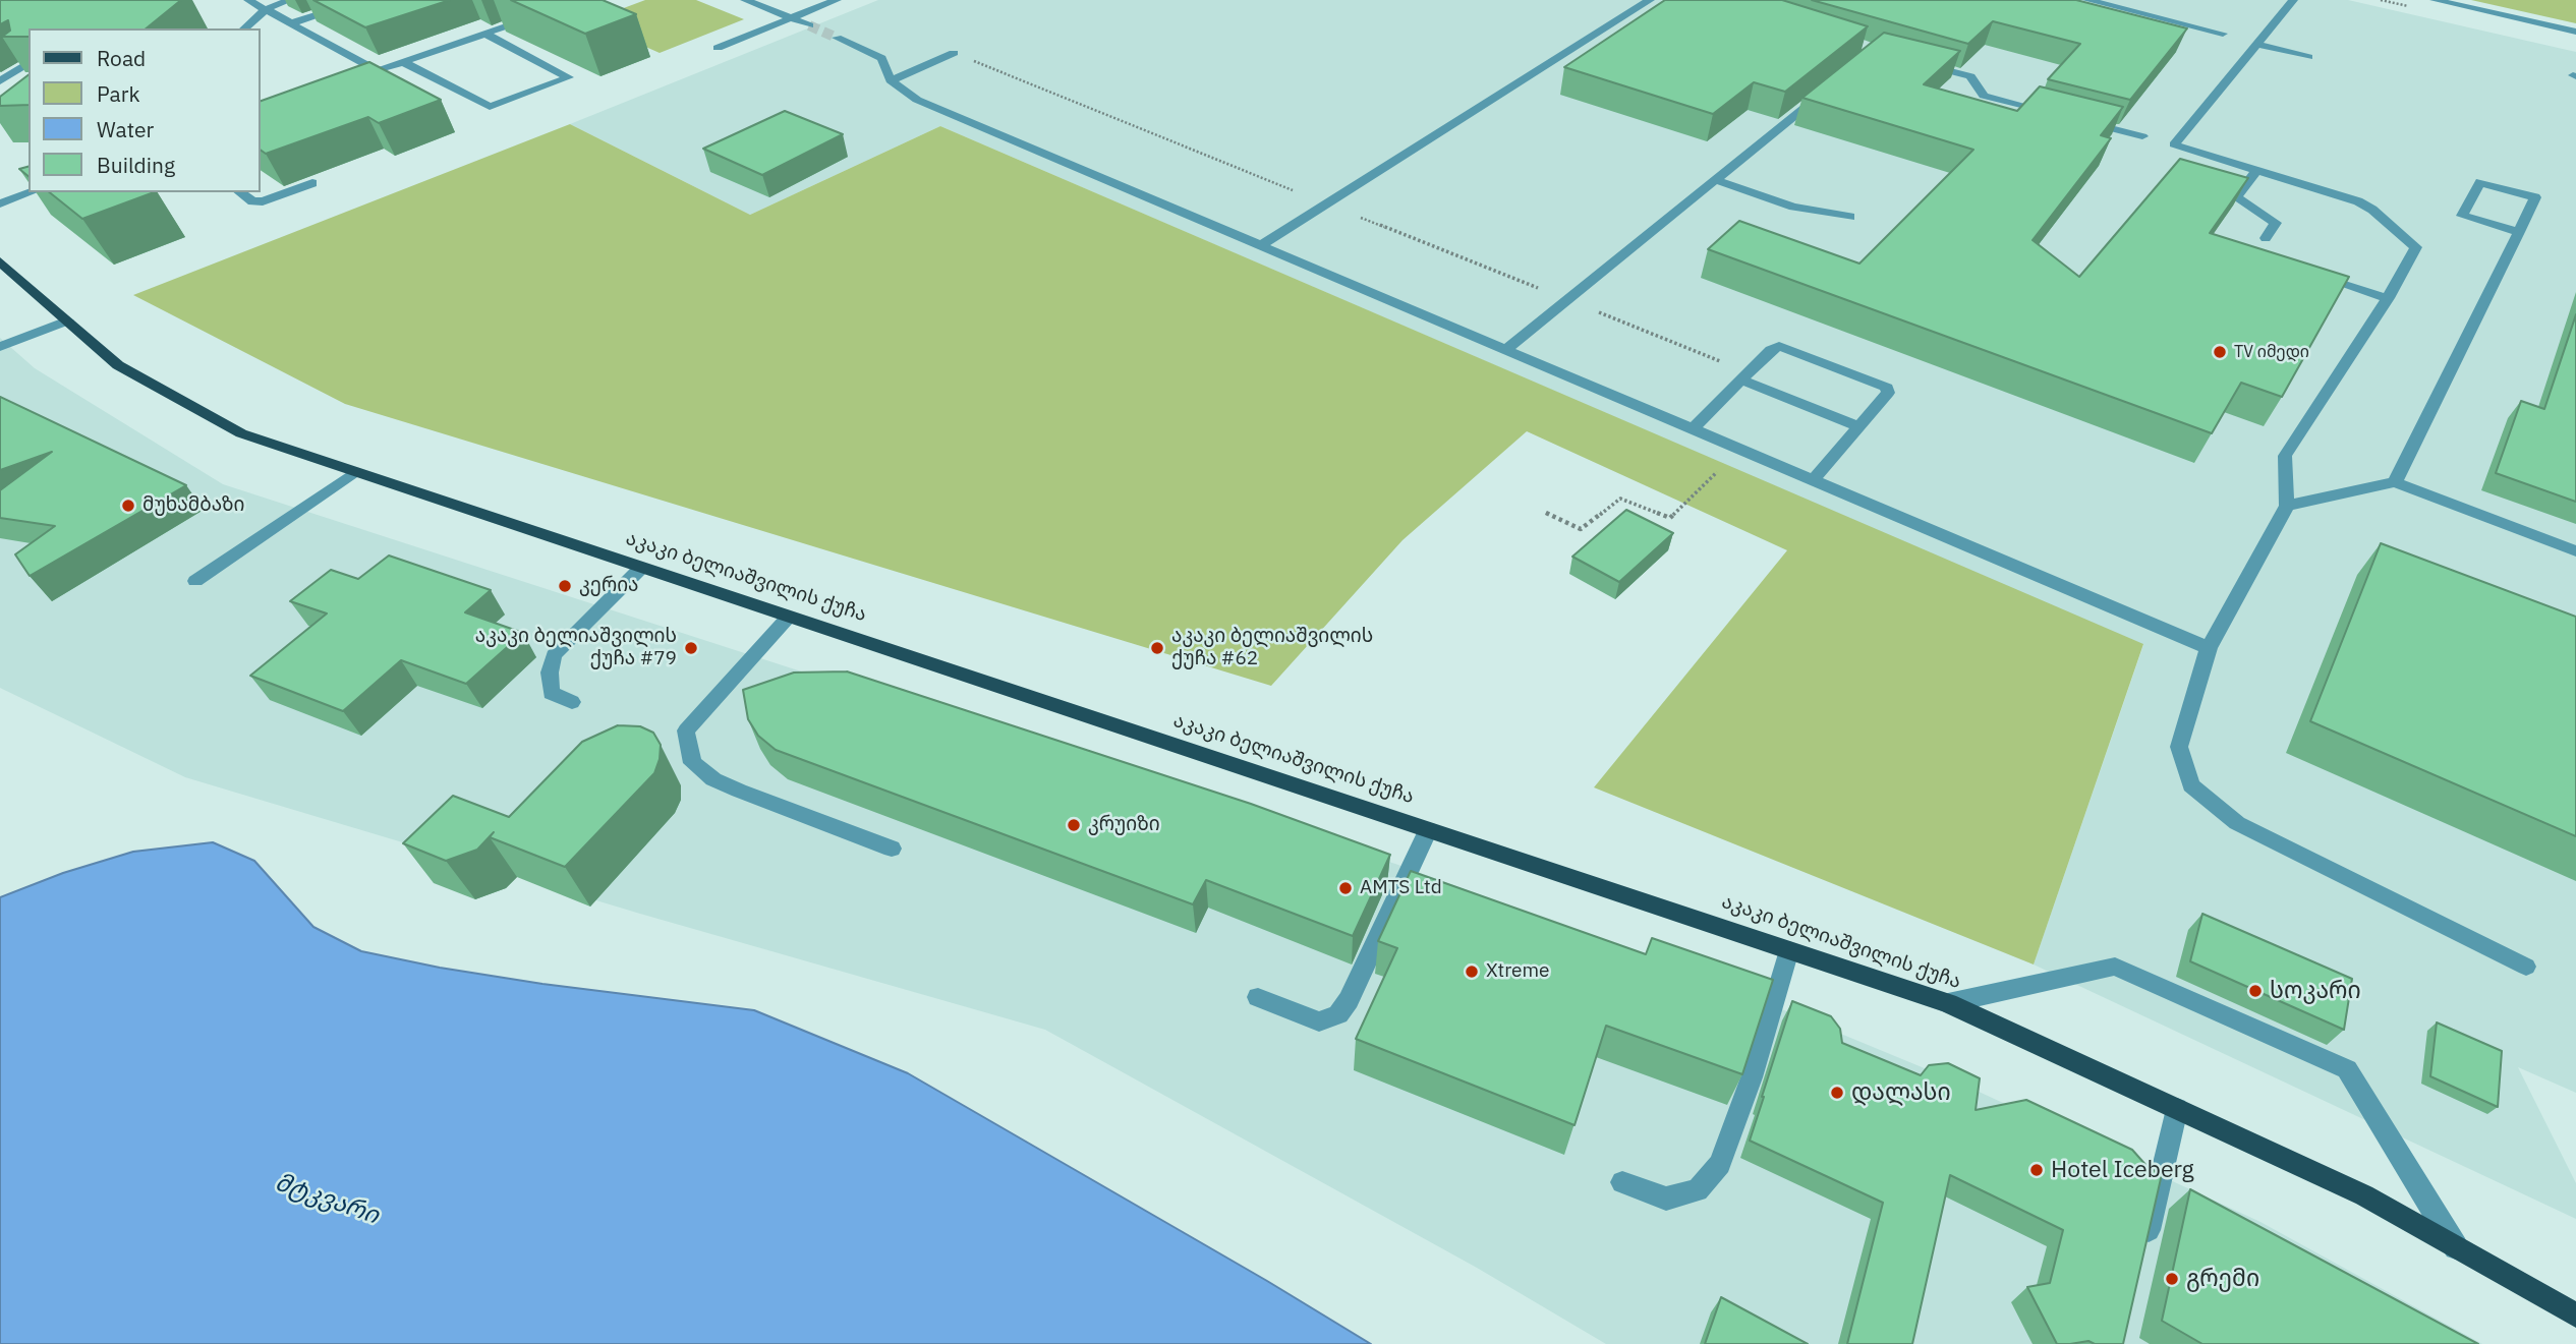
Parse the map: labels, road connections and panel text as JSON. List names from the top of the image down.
{
  "streets": {
    "main road": ["აკაკი ბელიაშვილის ქუჩა"]
  },
  "water": ["მტკვარი"],
  "places": [
    "TV იმედი",
    "მუხამბაზი",
    "კერია",
    "აკაკი ბელიაშვილის ქუჩა #79",
    "აკაკი ბელიაშვილის ქუჩა #62",
    "კრუიზი",
    "AMTS Ltd",
    "Xtreme",
    "სოკარი",
    "დალასი",
    "Hotel Iceberg",
    "გრემი"
  ],
  "legend": [
    "Road",
    "Park",
    "Water",
    "Building"
  ]
}
